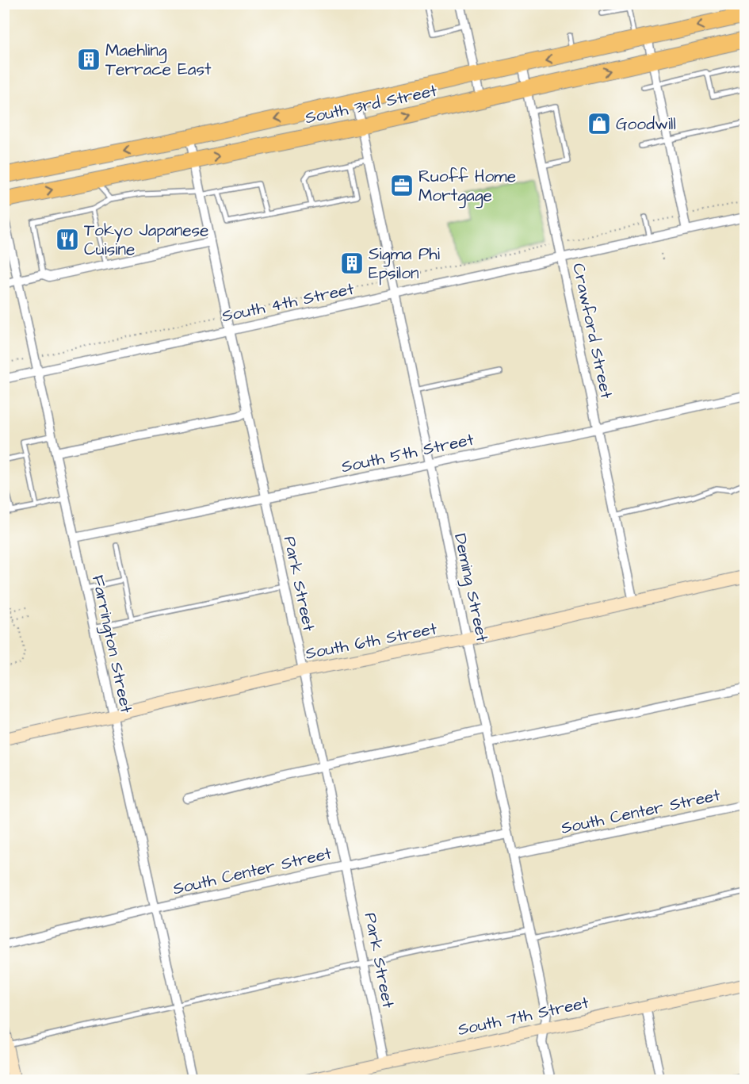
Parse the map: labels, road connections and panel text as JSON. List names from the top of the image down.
{
  "streets": {
    "highway": ["South 3rd Street"],
    "street": [
      "South 4th Street",
      "Crawford Street",
      "South 5th Street",
      "Park Street",
      "Deming Street",
      "South 6th Street",
      "Farrington Street",
      "South Center Street",
      "South 7th Street"
    ]
  },
  "crossings": [
    ["South 3rd Street", "Crawford Street"],
    ["South 3rd Street", "Park Street"],
    ["South 3rd Street", "Deming Street"],
    ["South 4th Street", "Crawford Street"],
    ["South 4th Street", "Park Street"],
    ["South 4th Street", "Deming Street"],
    ["South 4th Street", "Farrington Street"],
    ["Crawford Street", "South 5th Street"],
    ["Crawford Street", "South 6th Street"],
    ["South 5th Street", "Park Street"],
    ["South 5th Street", "Deming Street"],
    ["South 5th Street", "Farrington Street"],
    ["Park Street", "South 6th Street"],
    ["Park Street", "South Center Street"],
    ["Park Street", "South 7th Street"],
    ["Deming Street", "South 6th Street"],
    ["Deming Street", "South Center Street"],
    ["Deming Street", "South 7th Street"],
    ["South 6th Street", "Farrington Street"],
    ["Farrington Street", "South Center Street"]
  ],
  "places": {
    "building": ["Maehling Terrace East", "Sigma Phi Epsilon"],
    "shop": ["Goodwill"],
    "office": ["Ruoff Home Mortgage"],
    "restaurant": ["Tokyo Japanese Cuisine"]
  }
}
